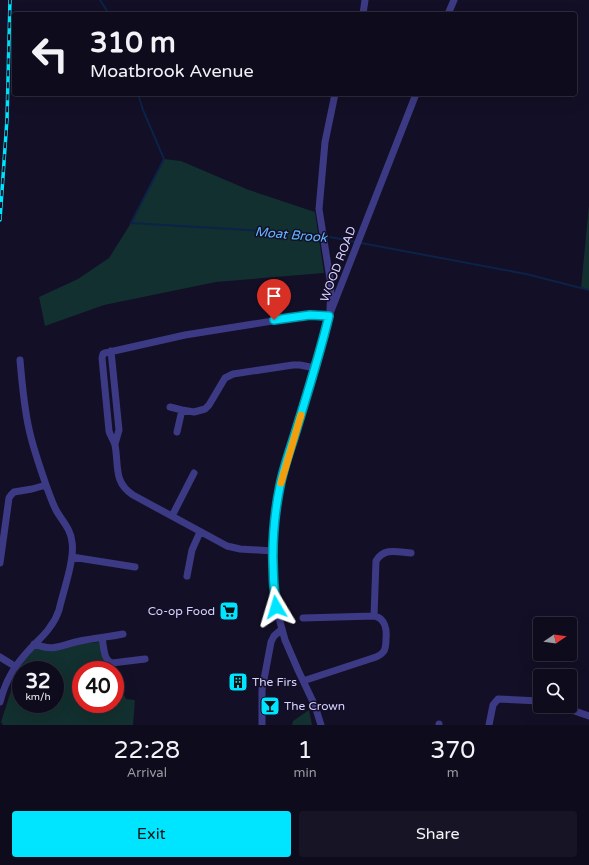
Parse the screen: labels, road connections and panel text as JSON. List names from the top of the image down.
{
  "streets": {
    "street": ["WOOD ROAD"]
  },
  "water": ["Moat Brook"],
  "places": {
    "supermarket": ["Co-op Food"],
    "building": ["The Firs"],
    "bar": ["The Crown"]
  },
  "north": "right",
  "page": {
    "turn": ["310 m", "Moatbrook Avenue"],
    "speed": "32 km/h",
    "limit": "40",
    "eta": [
      "22:28",
      "Arrival",
      "1",
      "min",
      "370",
      "m"
    ],
    "buttons": ["Exit", "Share"]
  }
}
